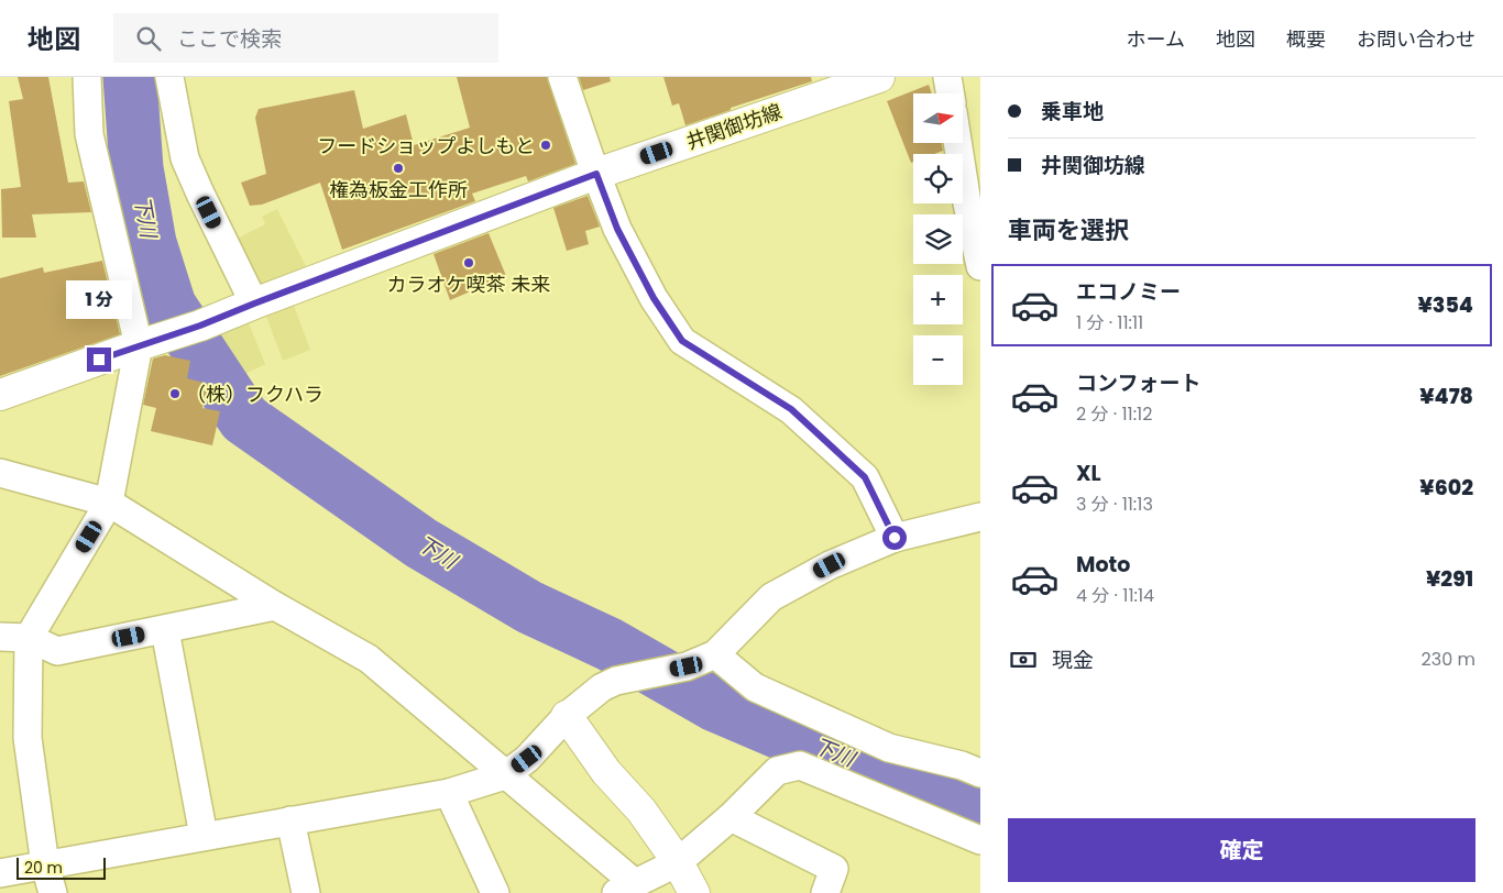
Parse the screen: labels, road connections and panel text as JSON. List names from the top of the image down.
{
  "streets": {
    "main road": ["井関御坊線"]
  },
  "water": ["下川"],
  "places": [
    "フードショップよしもと",
    "権為板金工作所",
    "カラオケ喫茶 未来",
    "（株）フクハラ"
  ],
  "scale_bar": "20 m",
  "north": "right",
  "page": {
    "header": "地図",
    "search": "ここで検索",
    "nav": [
      "ホーム",
      "地図",
      "概要",
      "お問い合わせ"
    ],
    "banner": ["乗車地", "井関御坊線"],
    "map_buttons": ["+", "−"],
    "heading": "車両を選択",
    "list": [
      {
        "name": "エコノミー",
        "note": "1 分 · 11:11",
        "value": "¥354"
      },
      {
        "name": "コンフォート",
        "note": "2 分 · 11:12",
        "value": "¥478"
      },
      {
        "name": "XL",
        "note": "3 分 · 11:13",
        "value": "¥602"
      },
      {
        "name": "Moto",
        "note": "4 分 · 11:14",
        "value": "¥291"
      }
    ],
    "bubble": "1 分",
    "pay": ["現金", "230 m"],
    "buttons": "確定",
    "scale": "20 m"
  }
}
